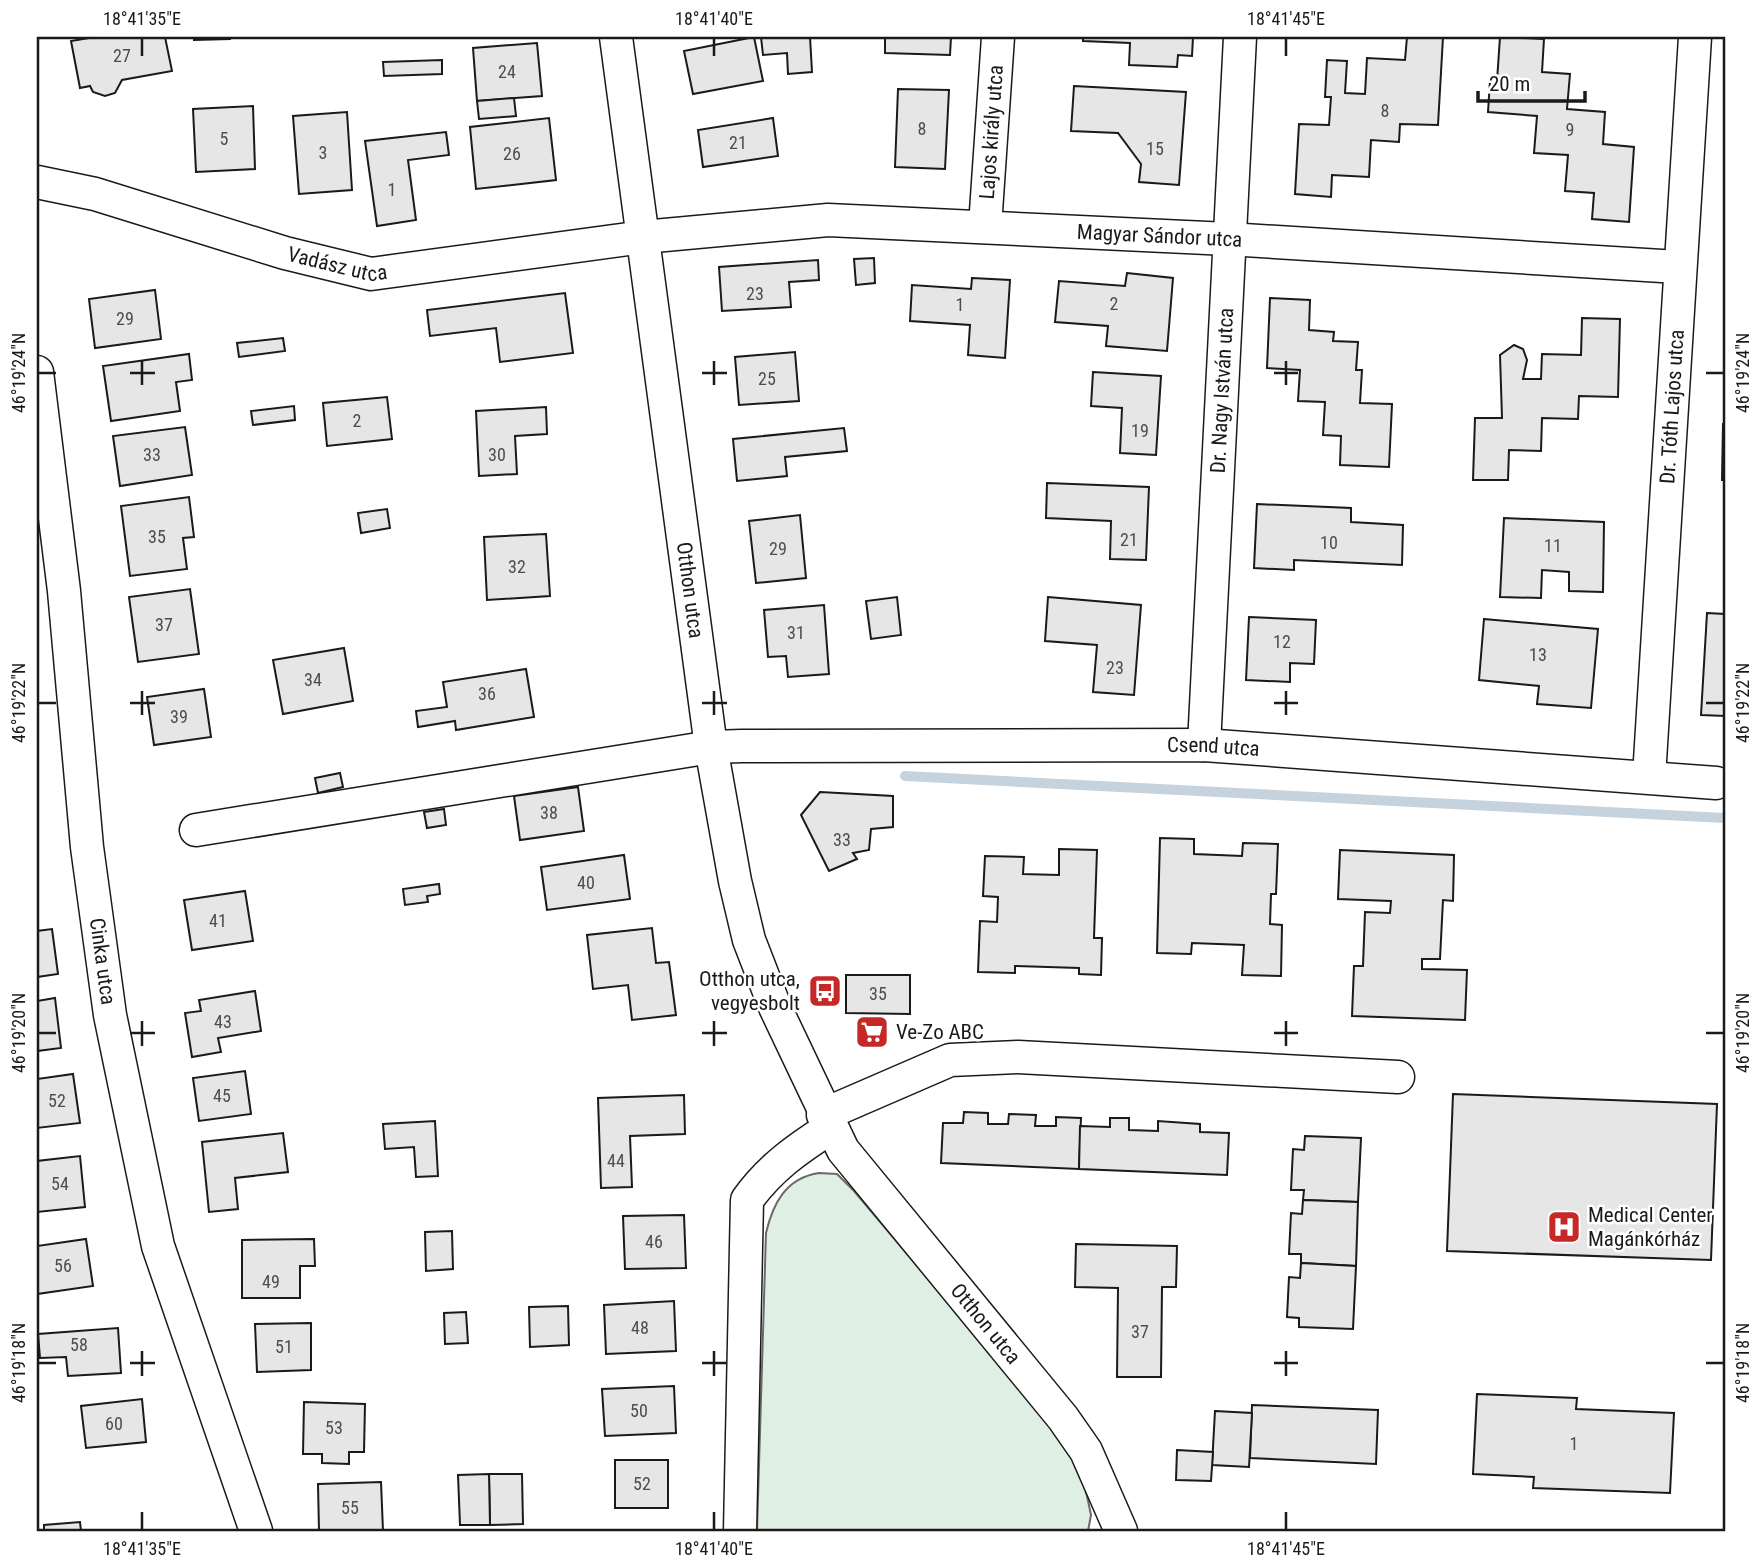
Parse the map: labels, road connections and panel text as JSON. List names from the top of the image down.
{
  "streets": {
    "street": [
      "Lajos király utca",
      "Magyar Sándor utca",
      "Vadász utca",
      "Dr. Nagy István utca",
      "Dr. Tóth Lajos utca",
      "Otthon utca",
      "Csend utca",
      "Cinka utca"
    ]
  },
  "crossings": [
    ["Lajos király utca", "Magyar Sándor utca"],
    ["Magyar Sándor utca", "Vadász utca"],
    ["Magyar Sándor utca", "Dr. Nagy István utca"],
    ["Magyar Sándor utca", "Dr. Tóth Lajos utca"],
    ["Magyar Sándor utca", "Otthon utca"],
    ["Vadász utca", "Otthon utca"],
    ["Dr. Nagy István utca", "Csend utca"],
    ["Dr. Tóth Lajos utca", "Csend utca"],
    ["Otthon utca", "Csend utca"]
  ],
  "places": {
    "bus stop": ["Otthon utca, vegyesbolt"],
    "supermarket": ["Ve-Zo ABC"],
    "hospital": ["Medical Center Magánkórház"]
  },
  "house_numbers": [
    "27",
    "24",
    "8",
    "8",
    "9",
    "5",
    "21",
    "15",
    "3",
    "26",
    "1",
    "23",
    "2",
    "1",
    "29",
    "25",
    "2",
    "19",
    "33",
    "30",
    "35",
    "21",
    "10",
    "11",
    "29",
    "32",
    "37",
    "31",
    "12",
    "13",
    "23",
    "34",
    "36",
    "39",
    "38",
    "33",
    "40",
    "41",
    "35",
    "43",
    "45",
    "52",
    "44",
    "54",
    "46",
    "56",
    "49",
    "48",
    "37",
    "58",
    "51",
    "50",
    "60",
    "53",
    "1",
    "52",
    "55"
  ],
  "scale_bar": "20 m",
  "coordinates": [
    "18°41'35\"E",
    "18°41'40\"E",
    "18°41'45\"E",
    "46°19'24\"N",
    "46°19'22\"N",
    "46°19'20\"N",
    "46°19'18\"N"
  ]
}
